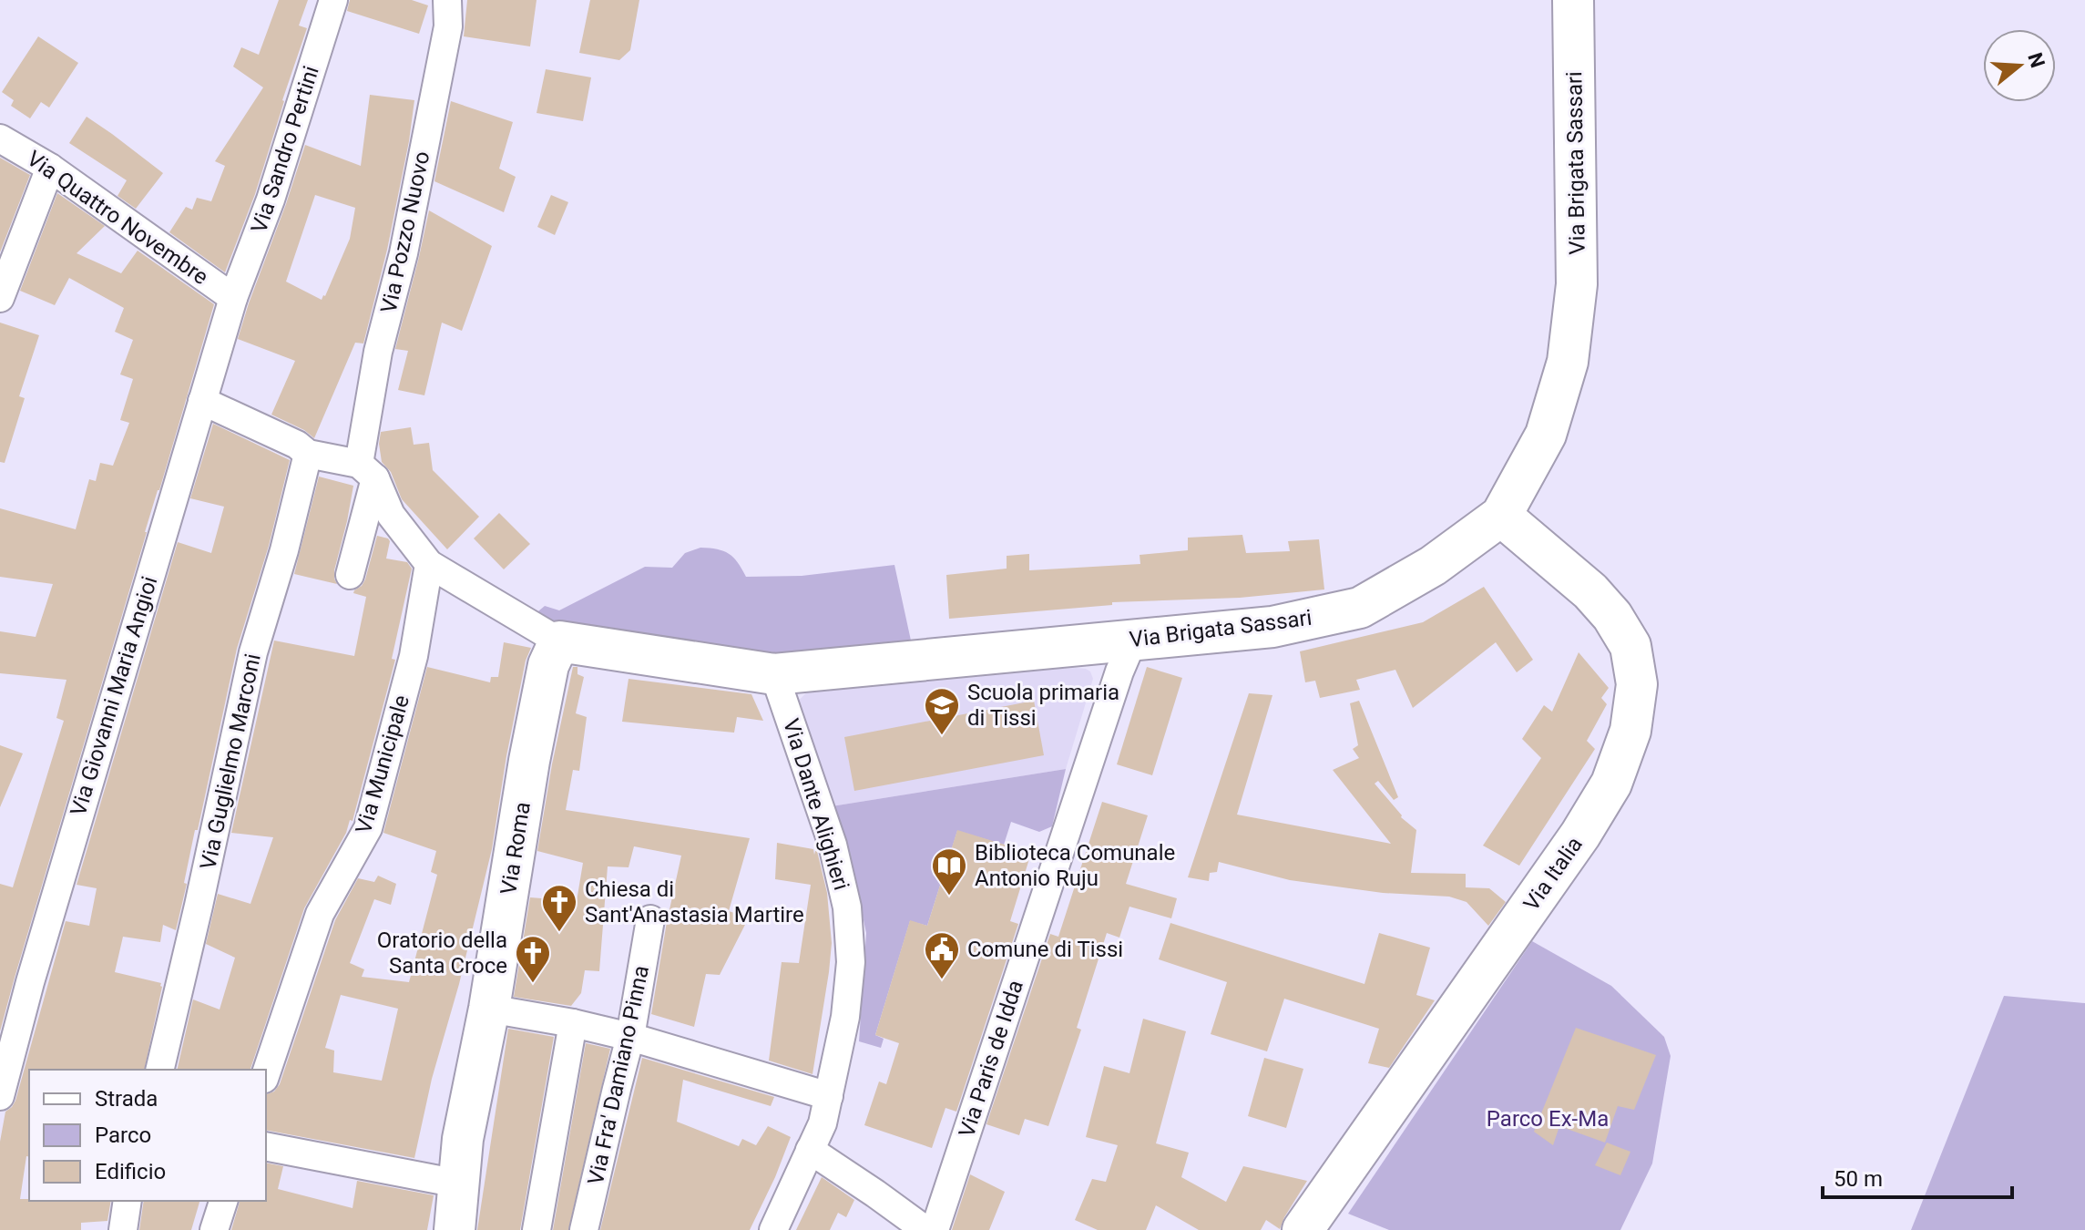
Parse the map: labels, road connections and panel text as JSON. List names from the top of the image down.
{
  "streets": {
    "street": [
      "Via Sandro Pertini",
      "Via Brigata Sassari",
      "Via Quattro Novembre",
      "Via Pozzo Nuovo",
      "Via Giovanni Maria Angioi",
      "Via Guglielmo Marconi",
      "Via Municipale",
      "Via Dante Alighieri",
      "Via Roma",
      "Via Italia",
      "Via Paris de Idda",
      "Via Fra' Damiano Pinna"
    ]
  },
  "crossings": [
    ["Via Sandro Pertini", "Via Quattro Novembre"],
    ["Via Sandro Pertini", "Via Giovanni Maria Angioi"],
    ["Via Brigata Sassari", "Via Dante Alighieri"],
    ["Via Brigata Sassari", "Via Roma"],
    ["Via Brigata Sassari", "Via Italia"],
    ["Via Brigata Sassari", "Via Paris de Idda"],
    ["Via Quattro Novembre", "Via Giovanni Maria Angioi"]
  ],
  "parks": ["Parco Ex-Ma"],
  "places": {
    "school or university": ["Scuola primaria di Tissi"],
    "library": ["Biblioteca Comunale Antonio Ruju"],
    "church": ["Chiesa di Sant'Anastasia Martire", "Oratorio della Santa Croce"],
    "public building": ["Comune di Tissi"]
  },
  "legend": ["Strada", "Parco", "Edificio"],
  "scale_bar": "50 m",
  "north": "right"
}
